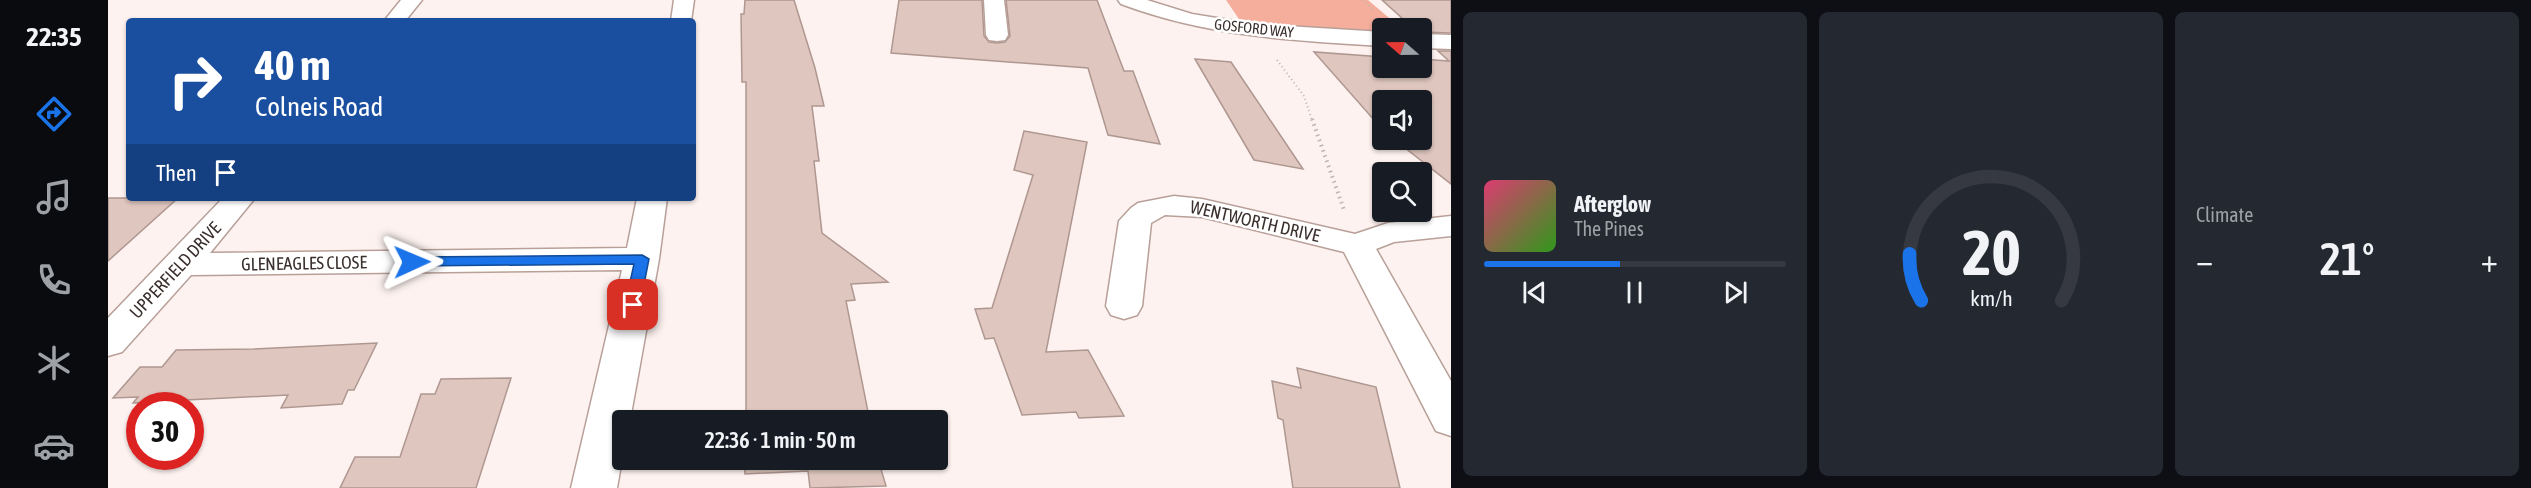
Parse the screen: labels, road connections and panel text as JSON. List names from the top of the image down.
{
  "streets": {
    "street": [
      "GOSFORD WAY",
      "WENTWORTH DRIVE",
      "GLENEAGLES CLOSE",
      "UPPERFIELD DRIVE"
    ]
  },
  "crossings": [
    ["GLENEAGLES CLOSE", "UPPERFIELD DRIVE"]
  ],
  "north": "left",
  "page": {
    "tabs": "22:35",
    "tile": "Climate",
    "turn": ["40 m", "Colneis Road"],
    "then": "Then",
    "song": ["Afterglow", "The Pines"],
    "heat": ["−", "21°", "+"],
    "limit": "30",
    "trip": "22:36 · 1 min · 50 m",
    "gauge": ["20", "km/h"]
  }
}
